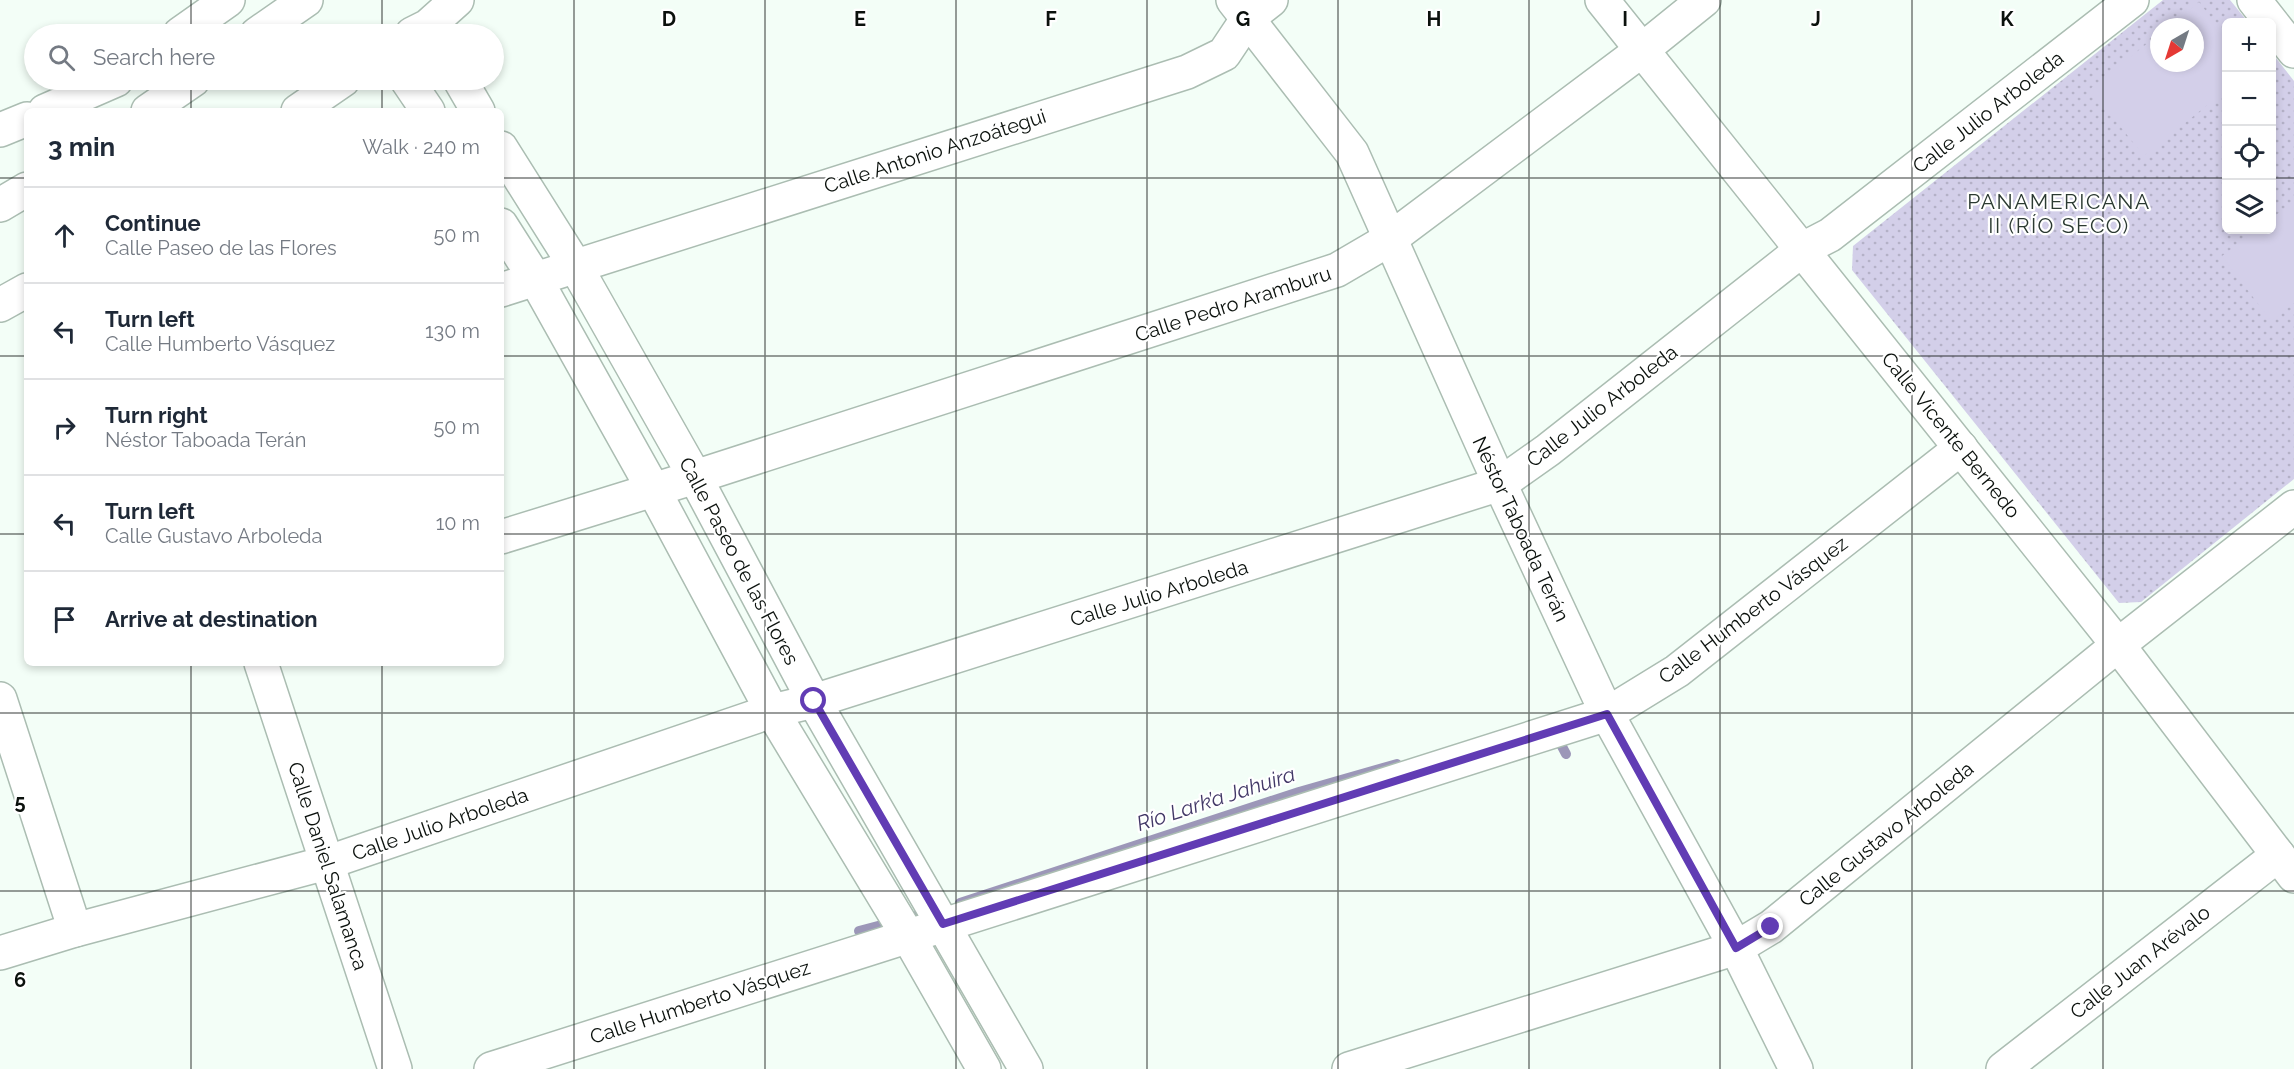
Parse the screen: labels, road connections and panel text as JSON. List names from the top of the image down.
{
  "streets": {
    "street": [
      "Calle Julio Arboleda",
      "Calle Antonio Anzoátegui",
      "Calle Pedro Aramburu",
      "Calle Vicente Bernedo",
      "Néstor Taboada Terán",
      "Calle Paseo de las Flores",
      "Calle Humberto Vásquez",
      "Calle Gustavo Arboleda",
      "Calle Daniel Salamanca",
      "Calle Juan Arévalo"
    ]
  },
  "crossings": [
    ["Calle Julio Arboleda", "Calle Vicente Bernedo"],
    ["Calle Julio Arboleda", "Néstor Taboada Terán"],
    ["Calle Julio Arboleda", "Calle Paseo de las Flores"],
    ["Calle Julio Arboleda", "Calle Daniel Salamanca"],
    ["Calle Antonio Anzoátegui", "Néstor Taboada Terán"],
    ["Calle Antonio Anzoátegui", "Calle Paseo de las Flores"],
    ["Calle Pedro Aramburu", "Calle Vicente Bernedo"],
    ["Calle Pedro Aramburu", "Néstor Taboada Terán"],
    ["Calle Pedro Aramburu", "Calle Paseo de las Flores"],
    ["Calle Vicente Bernedo", "Calle Humberto Vásquez"],
    ["Calle Vicente Bernedo", "Calle Gustavo Arboleda"],
    ["Calle Vicente Bernedo", "Calle Juan Arévalo"],
    ["Néstor Taboada Terán", "Calle Humberto Vásquez"],
    ["Néstor Taboada Terán", "Calle Gustavo Arboleda"],
    ["Calle Paseo de las Flores", "Calle Humberto Vásquez"]
  ],
  "districts": ["PANAMERICANA II (RÍO SECO)"],
  "water": ["Río Lark’a Jahuira"],
  "north": "bottom left",
  "page": {
    "map_buttons": ["+", "−"],
    "search": "Search here",
    "heading": ["3 min", "Walk · 240 m"],
    "list": [
      ["Continue", "Calle Paseo de las Flores", "50 m"],
      ["Turn left", "Calle Humberto Vásquez", "130 m"],
      ["Turn right", "Néstor Taboada Terán", "50 m"],
      ["Turn left", "Calle Gustavo Arboleda", "10 m"],
      "Arrive at destination"
    ]
  },
  "grid": {
    "columns": [
      "D",
      "E",
      "F",
      "G",
      "H",
      "I",
      "J",
      "K"
    ],
    "rows": ["5", "6"]
  }
}
